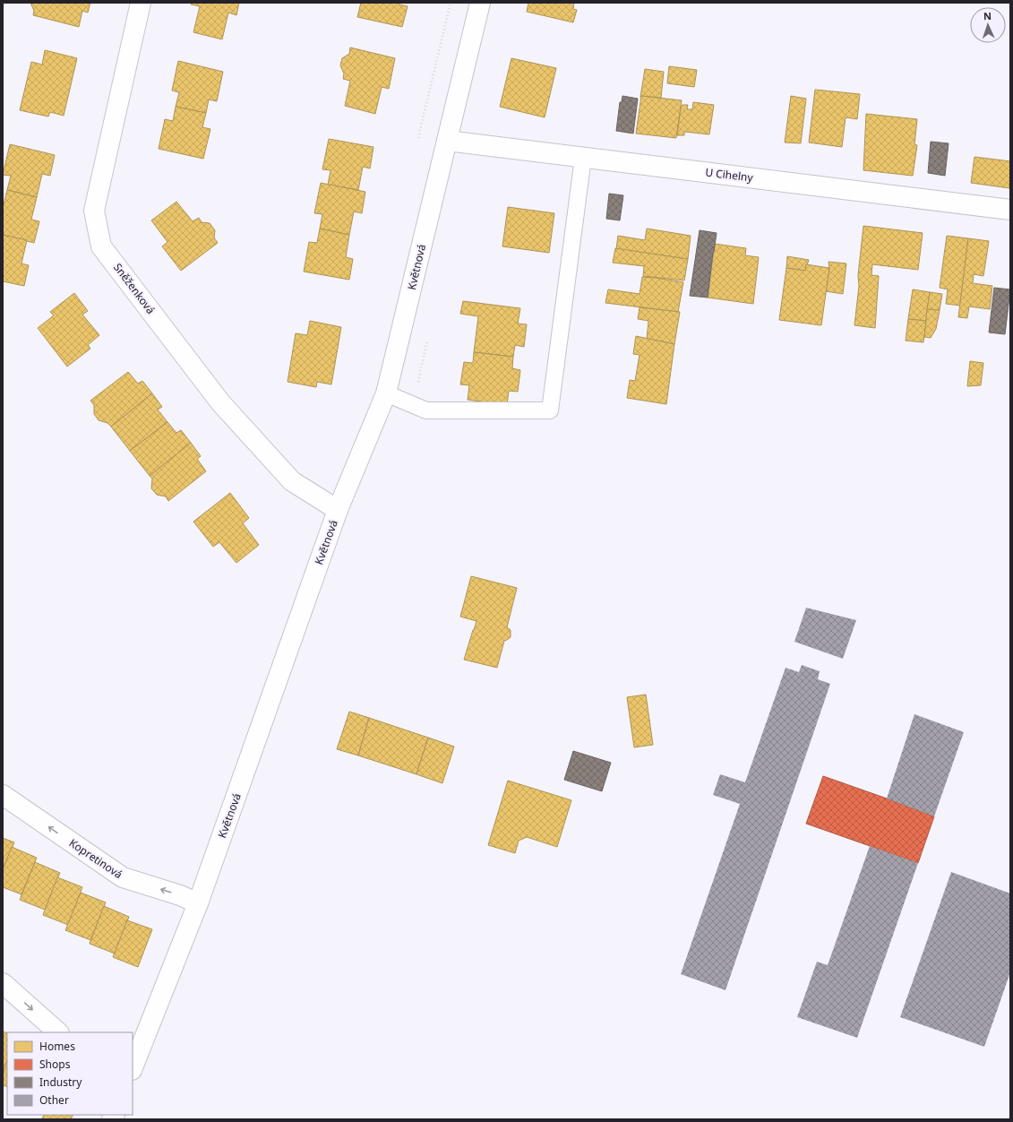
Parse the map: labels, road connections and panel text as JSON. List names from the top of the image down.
{
  "streets": {
    "street": [
      "U Cihelny",
      "Květnová",
      "Sněženková",
      "Kopretinová"
    ]
  },
  "crossings": [
    ["U Cihelny", "Květnová"],
    ["Květnová", "Sněženková"],
    ["Květnová", "Kopretinová"]
  ],
  "legend": [
    "Homes",
    "Shops",
    "Industry",
    "Other"
  ],
  "north": "top"
}
